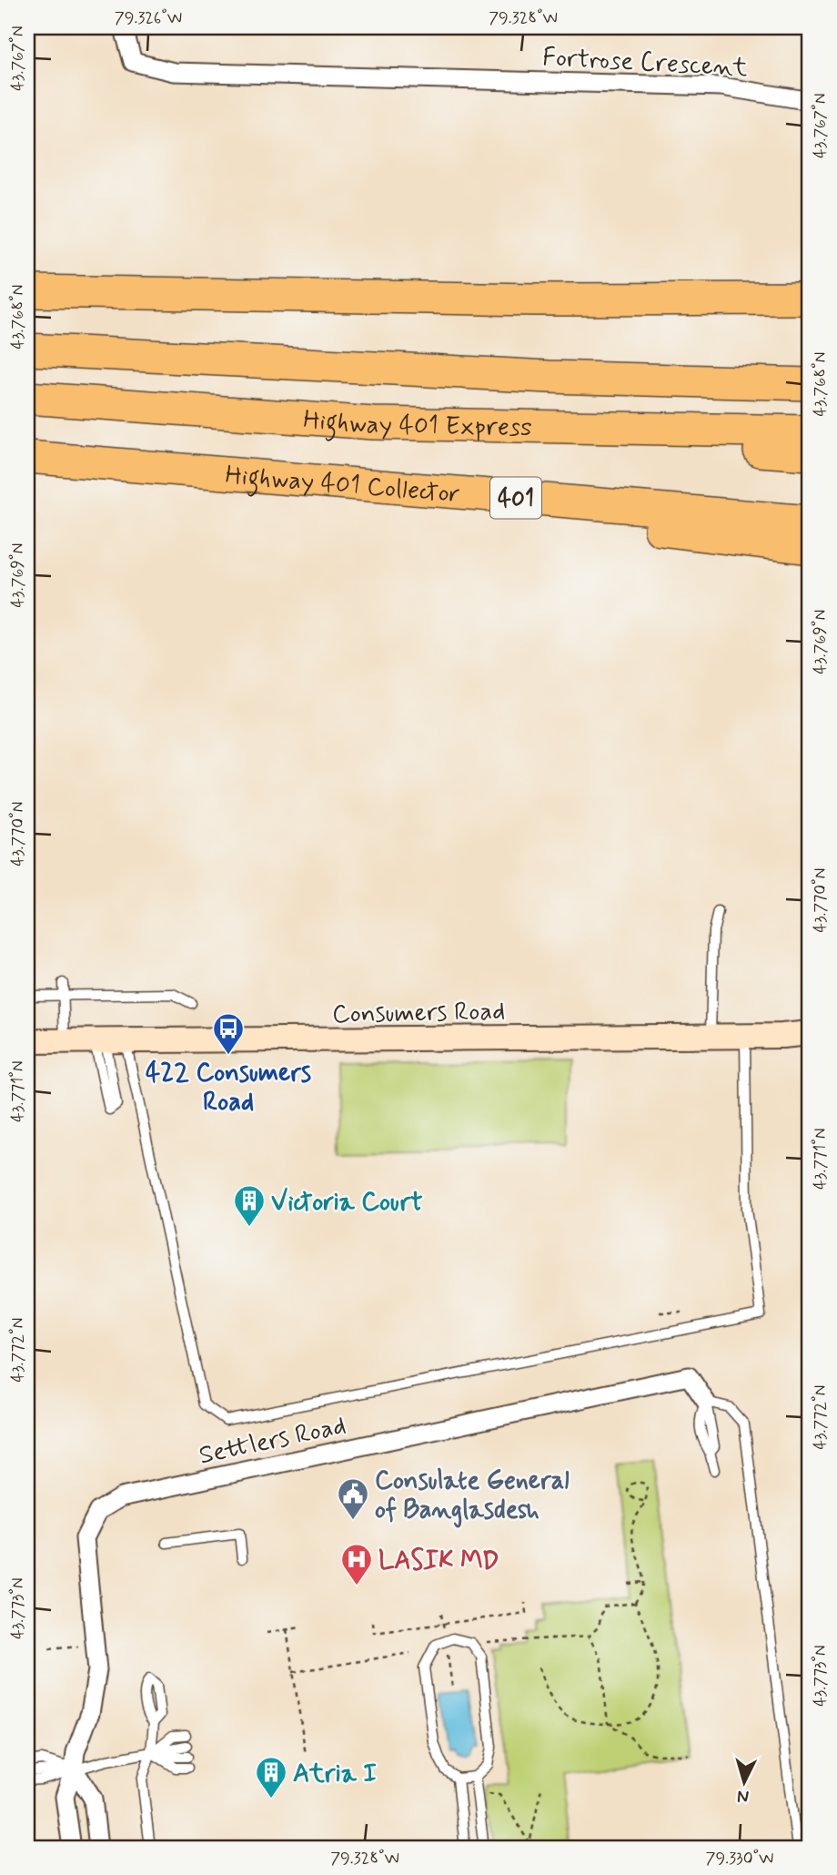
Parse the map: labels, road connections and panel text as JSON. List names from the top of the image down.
{
  "streets": {
    "highway": ["Highway 401 Express", "Highway 401 Collector", "401"],
    "street": ["Fortrose Crescent", "Consumers Road", "Settlers Road"]
  },
  "places": {
    "bus stop": ["422 Consumers Road"],
    "building": ["Victoria Court", "Atria I"],
    "public building": ["Consulate General of Banglasdesh"],
    "hospital": ["LASIK MD"]
  },
  "north": "bottom",
  "coordinates": [
    "79.326°W",
    "79.328°W",
    "43.767°N",
    "43.768°N",
    "43.769°N",
    "43.770°N",
    "43.771°N",
    "43.772°N",
    "43.773°N",
    "79.330°W"
  ]
}
